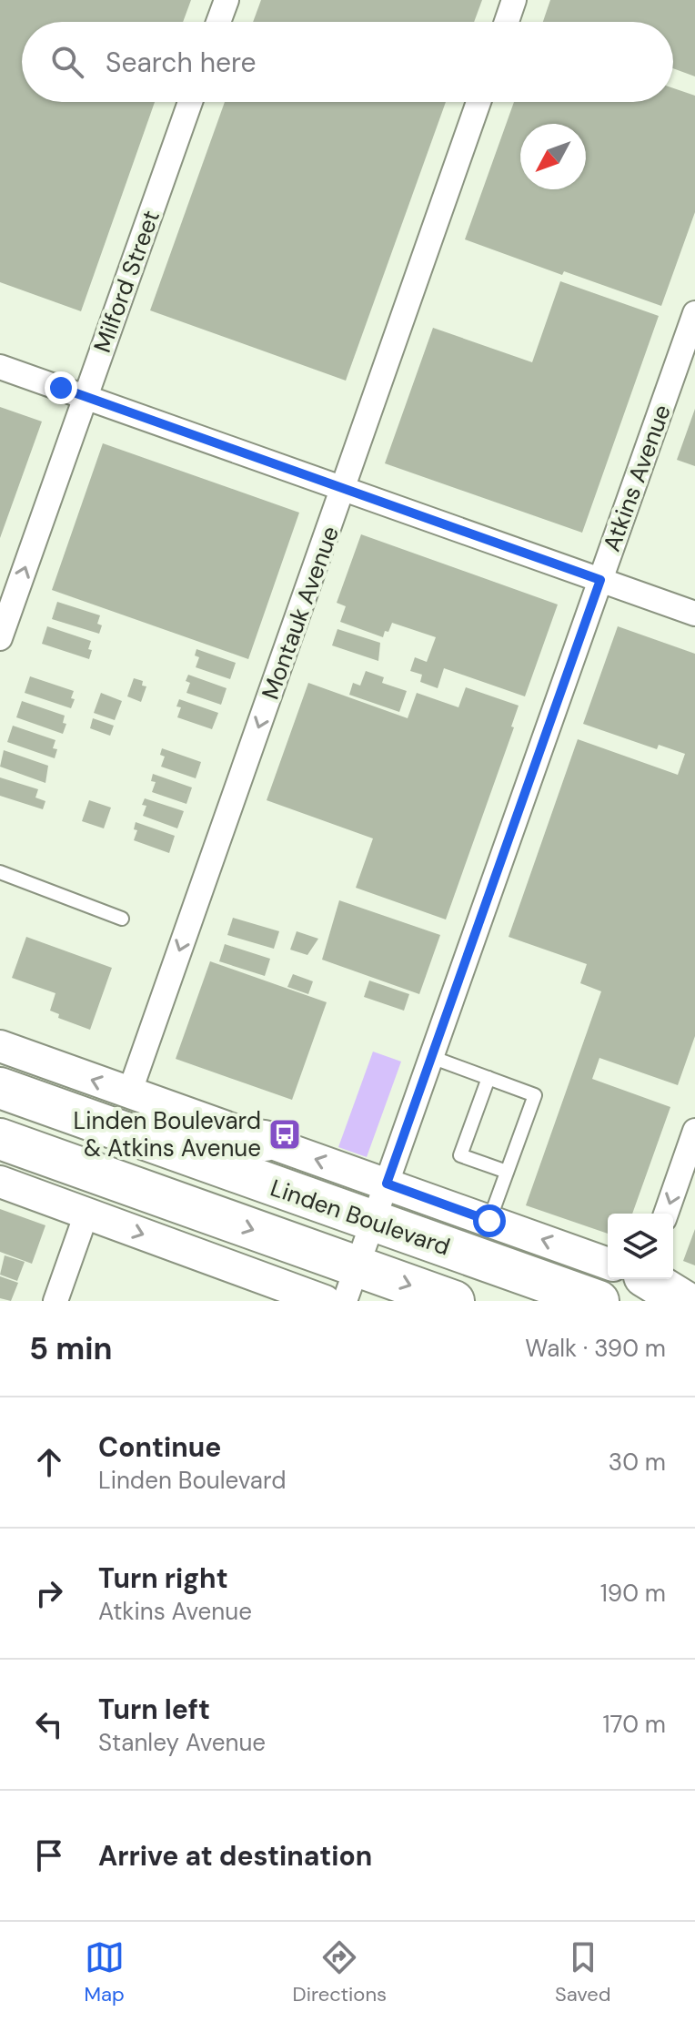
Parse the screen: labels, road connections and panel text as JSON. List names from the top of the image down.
{
  "streets": {
    "highway": ["Linden Boulevard"],
    "street": ["Milford Street", "Atkins Avenue", "Montauk Avenue"]
  },
  "crossings": [
    ["Atkins Avenue", "Linden Boulevard"],
    ["Montauk Avenue", "Linden Boulevard"]
  ],
  "one_way": ["Milford Street", "Montauk Avenue"],
  "places": {
    "bus stop": ["Linden Boulevard & Atkins Avenue"]
  },
  "north": "bottom left",
  "page": {
    "search": "Search here",
    "heading": ["5 min", "Walk · 390 m"],
    "list": [
      ["Continue", "Linden Boulevard", "30 m"],
      ["Turn right", "Atkins Avenue", "190 m"],
      ["Turn left", "Stanley Avenue", "170 m"],
      "Arrive at destination"
    ],
    "nav": ["Map", "Directions", "Saved"]
  }
}
